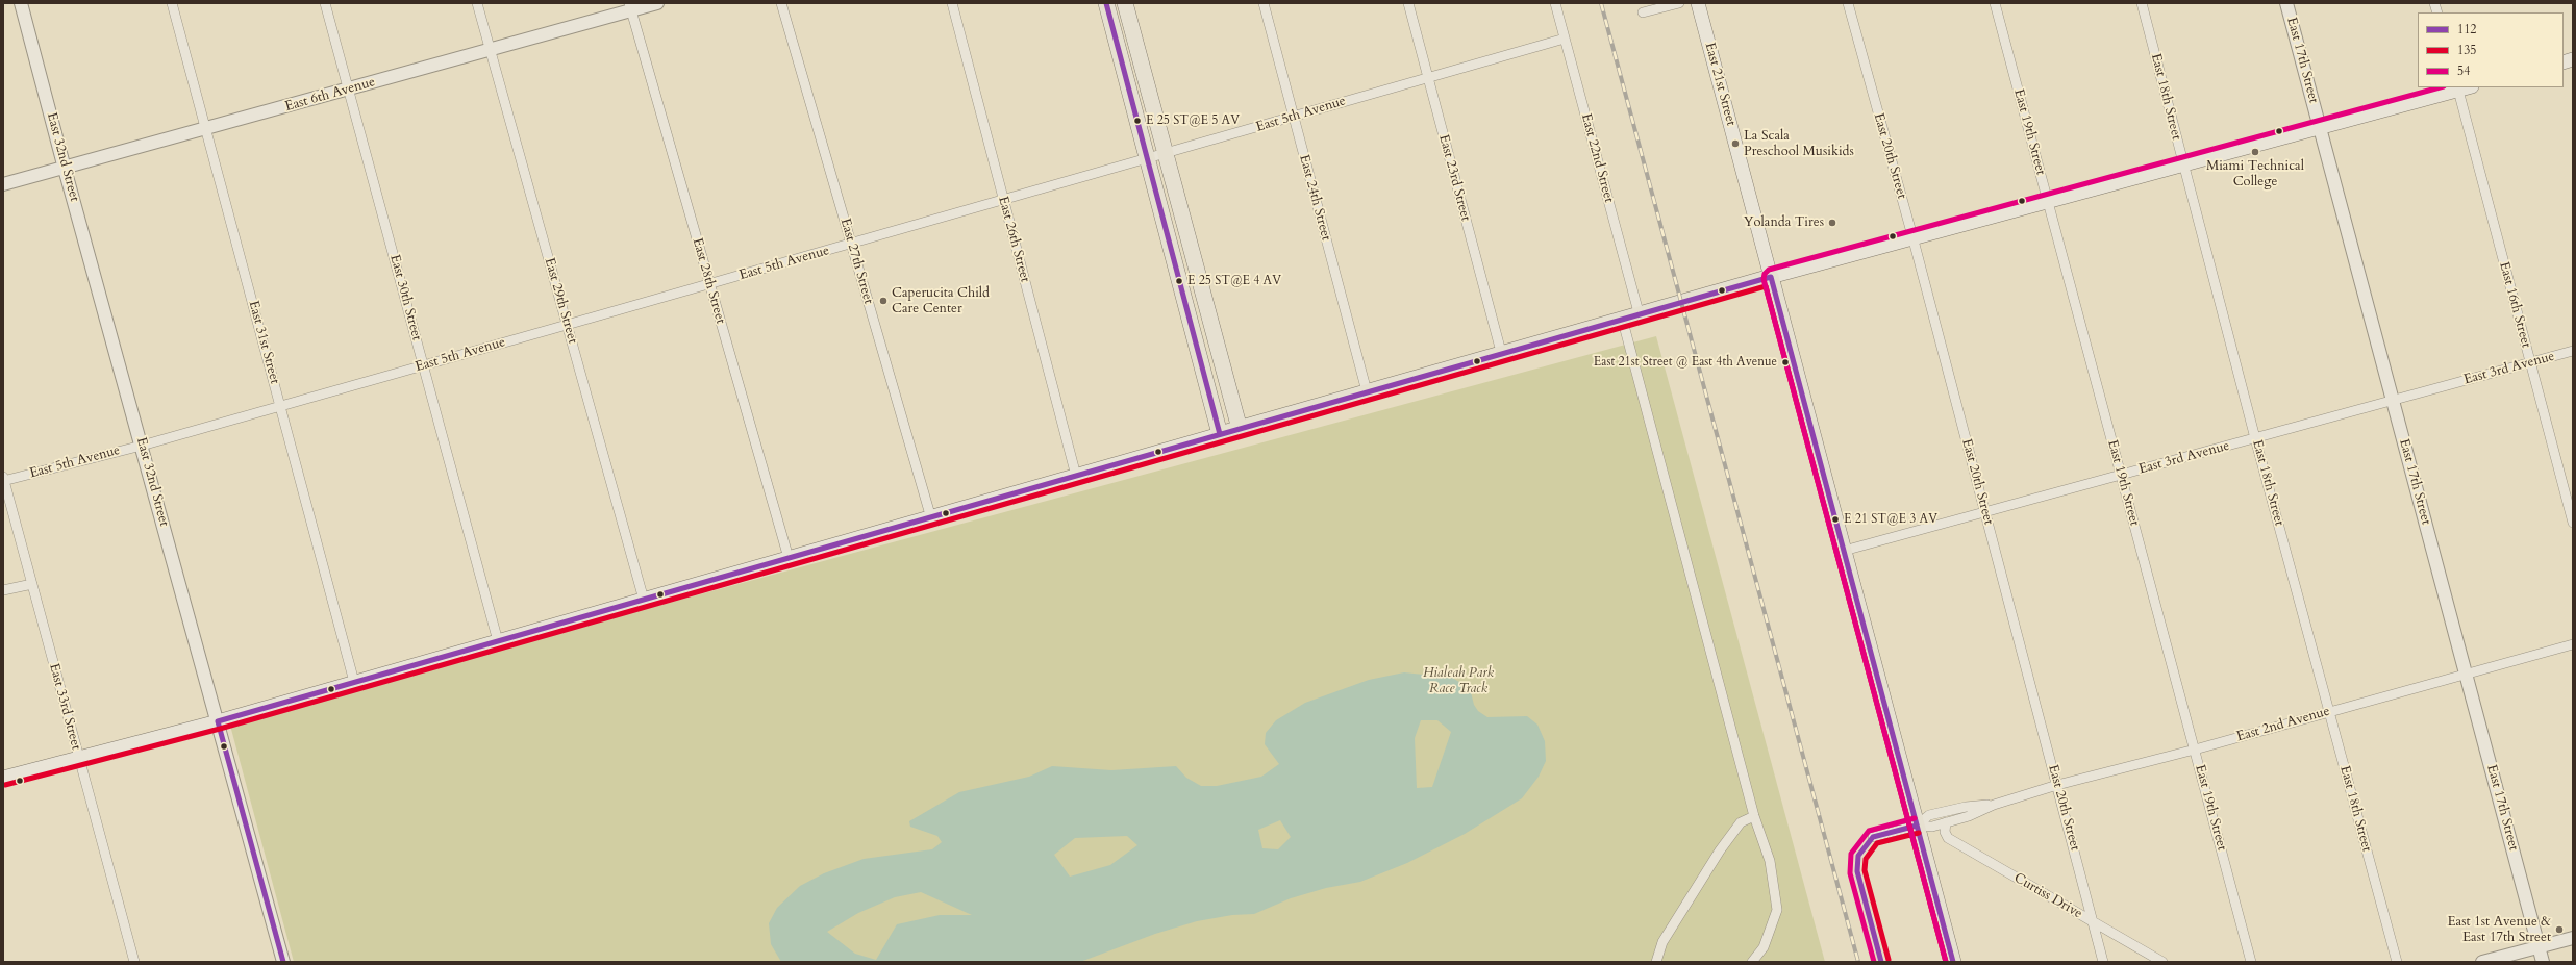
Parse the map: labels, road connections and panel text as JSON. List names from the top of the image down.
{
  "streets": {
    "main road": ["East 21st Street"],
    "street": [
      "East 17th Street",
      "East 6th Avenue",
      "East 18th Street",
      "East 5th Avenue",
      "East 19th Street",
      "East 20th Street",
      "East 32nd Street",
      "East 22nd Street",
      "East 23rd Street",
      "East 24th Street",
      "East 26th Street",
      "East 27th Street",
      "East 28th Street",
      "East 30th Street",
      "East 29th Street",
      "East 16th Street",
      "East 31st Street",
      "East 3rd Avenue",
      "East 33rd Street",
      "East 2nd Avenue",
      "Curtiss Drive"
    ]
  },
  "crossings": [
    ["East 17th Street", "East 3rd Avenue"],
    ["East 17th Street", "East 2nd Avenue"],
    ["East 21st Street", "East 3rd Avenue"],
    ["East 21st Street", "East 2nd Avenue"],
    ["East 6th Avenue", "East 32nd Street"],
    ["East 6th Avenue", "East 28th Street"],
    ["East 6th Avenue", "East 30th Street"],
    ["East 6th Avenue", "East 29th Street"],
    ["East 6th Avenue", "East 31st Street"],
    ["East 18th Street", "East 3rd Avenue"],
    ["East 18th Street", "East 2nd Avenue"],
    ["East 5th Avenue", "East 32nd Street"],
    ["East 5th Avenue", "East 22nd Street"],
    ["East 5th Avenue", "East 23rd Street"],
    ["East 5th Avenue", "East 24th Street"],
    ["East 5th Avenue", "East 26th Street"],
    ["East 5th Avenue", "East 27th Street"],
    ["East 5th Avenue", "East 28th Street"],
    ["East 5th Avenue", "East 30th Street"],
    ["East 5th Avenue", "East 29th Street"],
    ["East 5th Avenue", "East 31st Street"],
    ["East 5th Avenue", "East 33rd Street"],
    ["East 19th Street", "East 3rd Avenue"],
    ["East 19th Street", "East 2nd Avenue"],
    ["East 20th Street", "East 3rd Avenue"],
    ["East 20th Street", "East 2nd Avenue"],
    ["East 20th Street", "Curtiss Drive"],
    ["East 16th Street", "East 3rd Avenue"],
    ["East 2nd Avenue", "Curtiss Drive"]
  ],
  "parks": ["Hialeah Park Race Track"],
  "places": [
    "E 25 ST@E 5 AV",
    "La Scala Preschool Musikids",
    "Miami Technical College",
    "Yolanda Tires",
    "E 25 ST@E 4 AV",
    "Caperucita Child Care Center",
    "East 21st Street @ East 4th Avenue",
    "E 21 ST@E 3 AV",
    "East 1st Avenue & East 17th Street"
  ],
  "lines": ["transit line 112", "transit line 54", "transit line 135"],
  "legend": ["112", "135", "54"]
}
